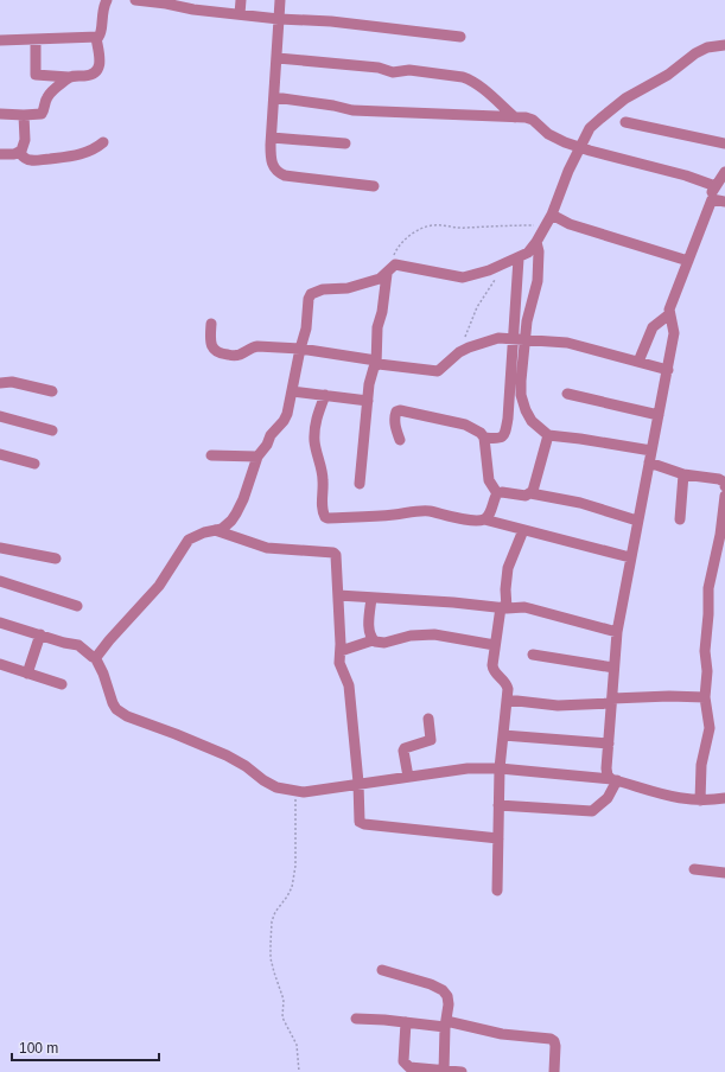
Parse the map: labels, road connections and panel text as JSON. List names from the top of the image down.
{
  "scale_bar": "100 m"
}
